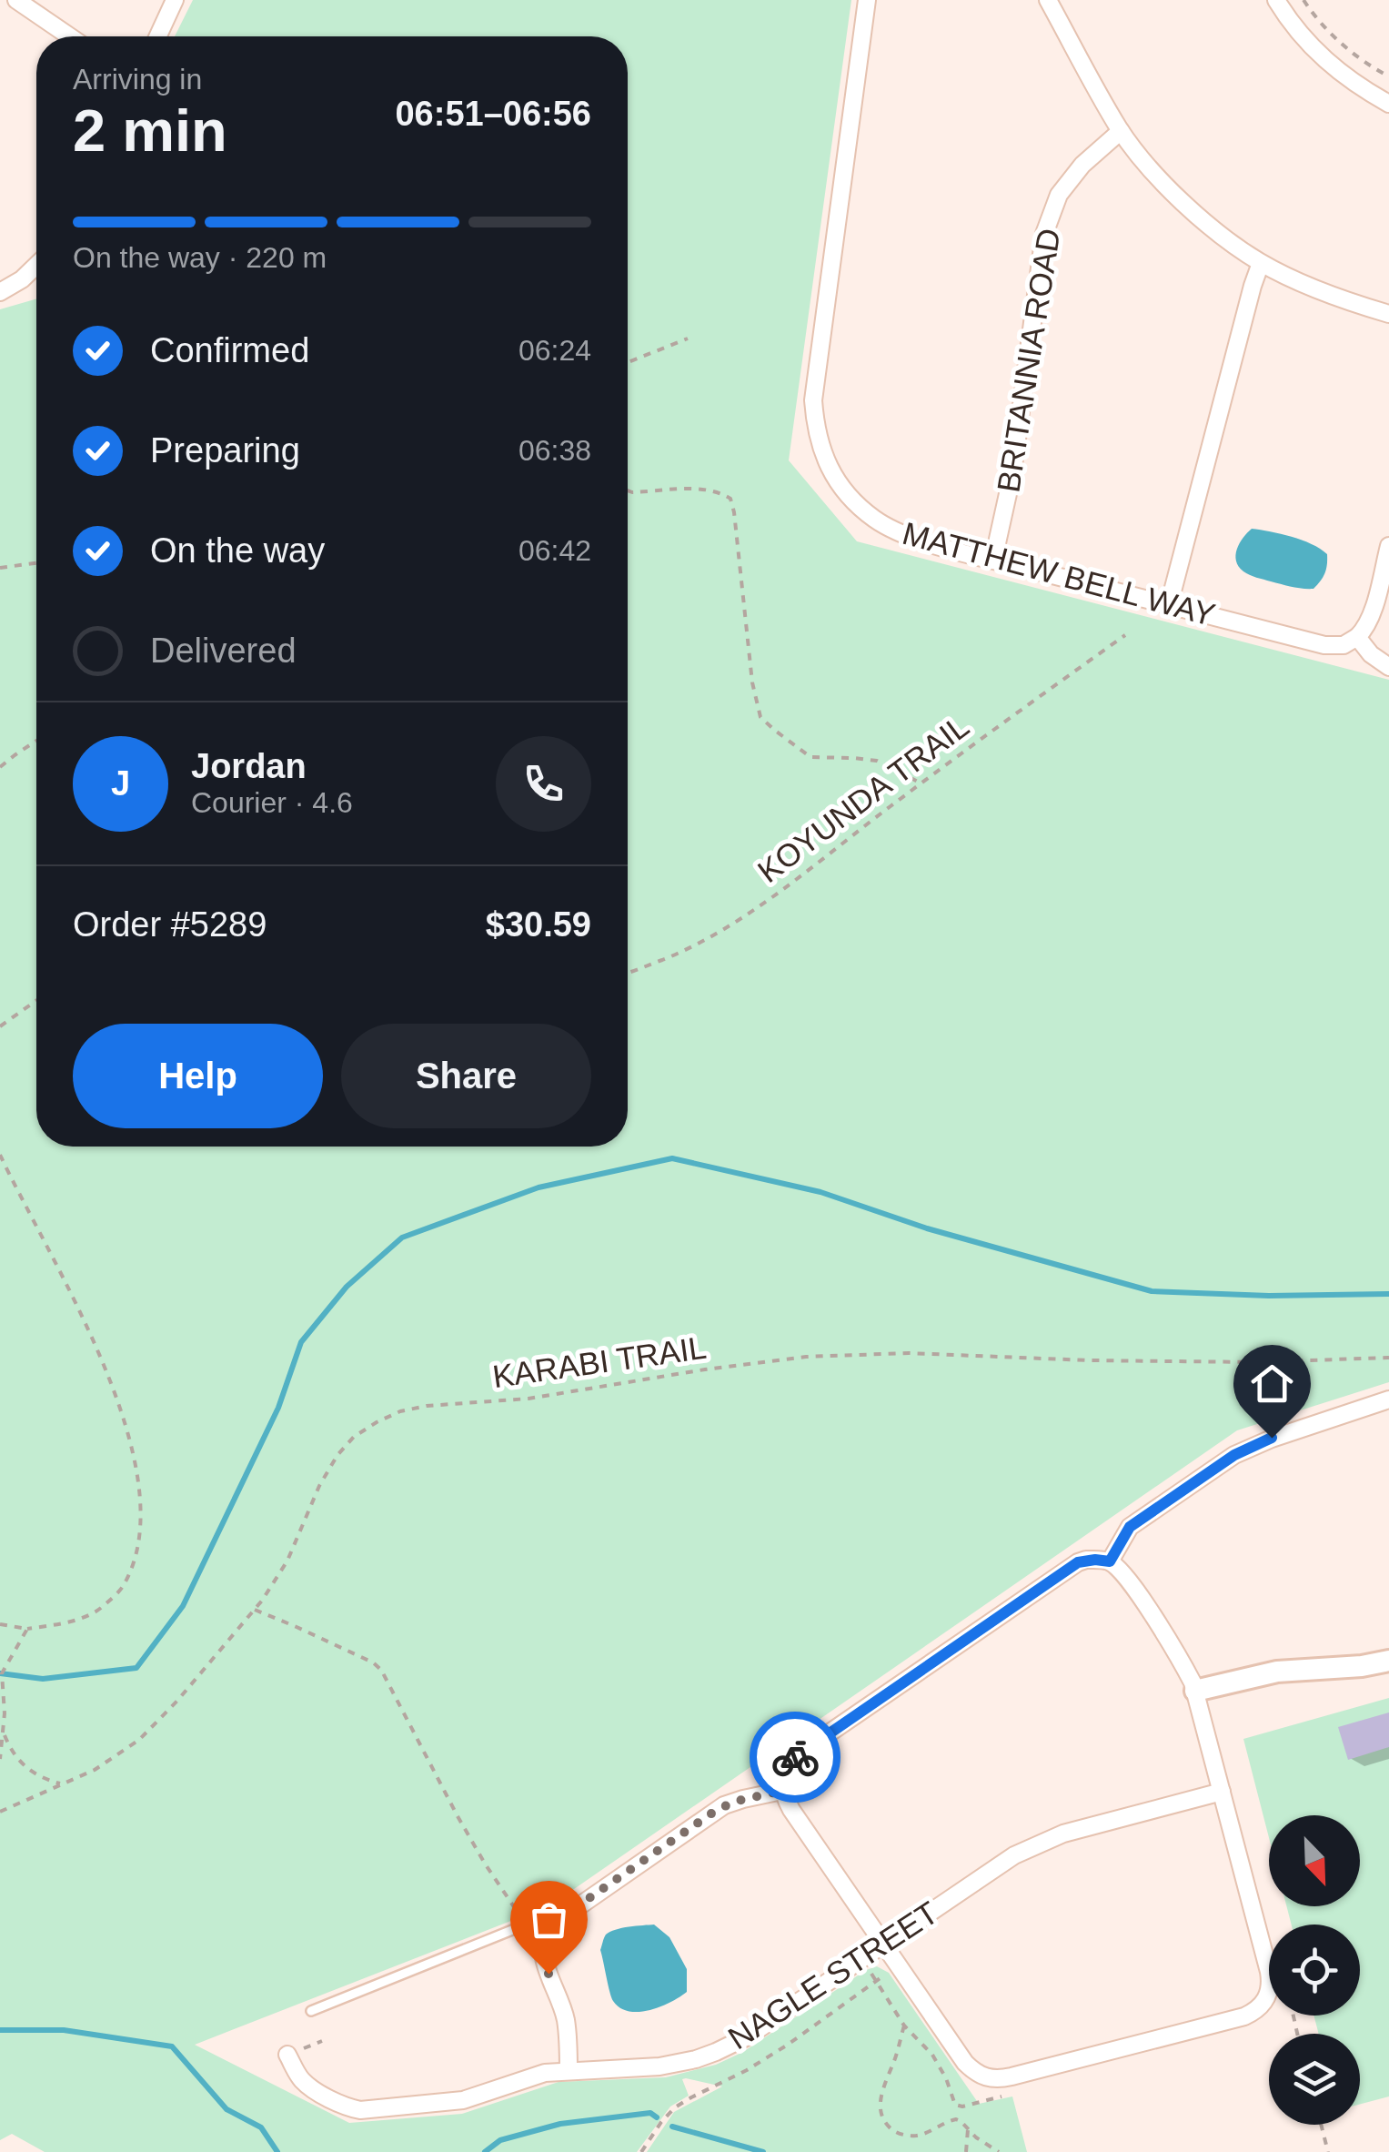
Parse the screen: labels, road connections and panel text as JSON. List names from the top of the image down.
{
  "streets": {
    "street": ["BRITANNIA ROAD", "MATTHEW BELL WAY", "NAGLE STREET"],
    "path": ["KOYUNDA TRAIL", "KARABI TRAIL"]
  },
  "crossings": [
    ["BRITANNIA ROAD", "MATTHEW BELL WAY"]
  ],
  "north": "bottom right",
  "page": {
    "heading": ["2 min", "Arriving in", "06:51–06:56"],
    "panel": [
      "Jordan",
      "Courier · 4.6",
      "Order #5289",
      "$30.59"
    ],
    "bar": "On the way · 220 m",
    "list": [
      ["Confirmed", "06:24"],
      ["Preparing", "06:38"],
      ["On the way", "06:42"],
      "Delivered"
    ],
    "round": "J",
    "buttons": ["Help", "Share"]
  }
}
